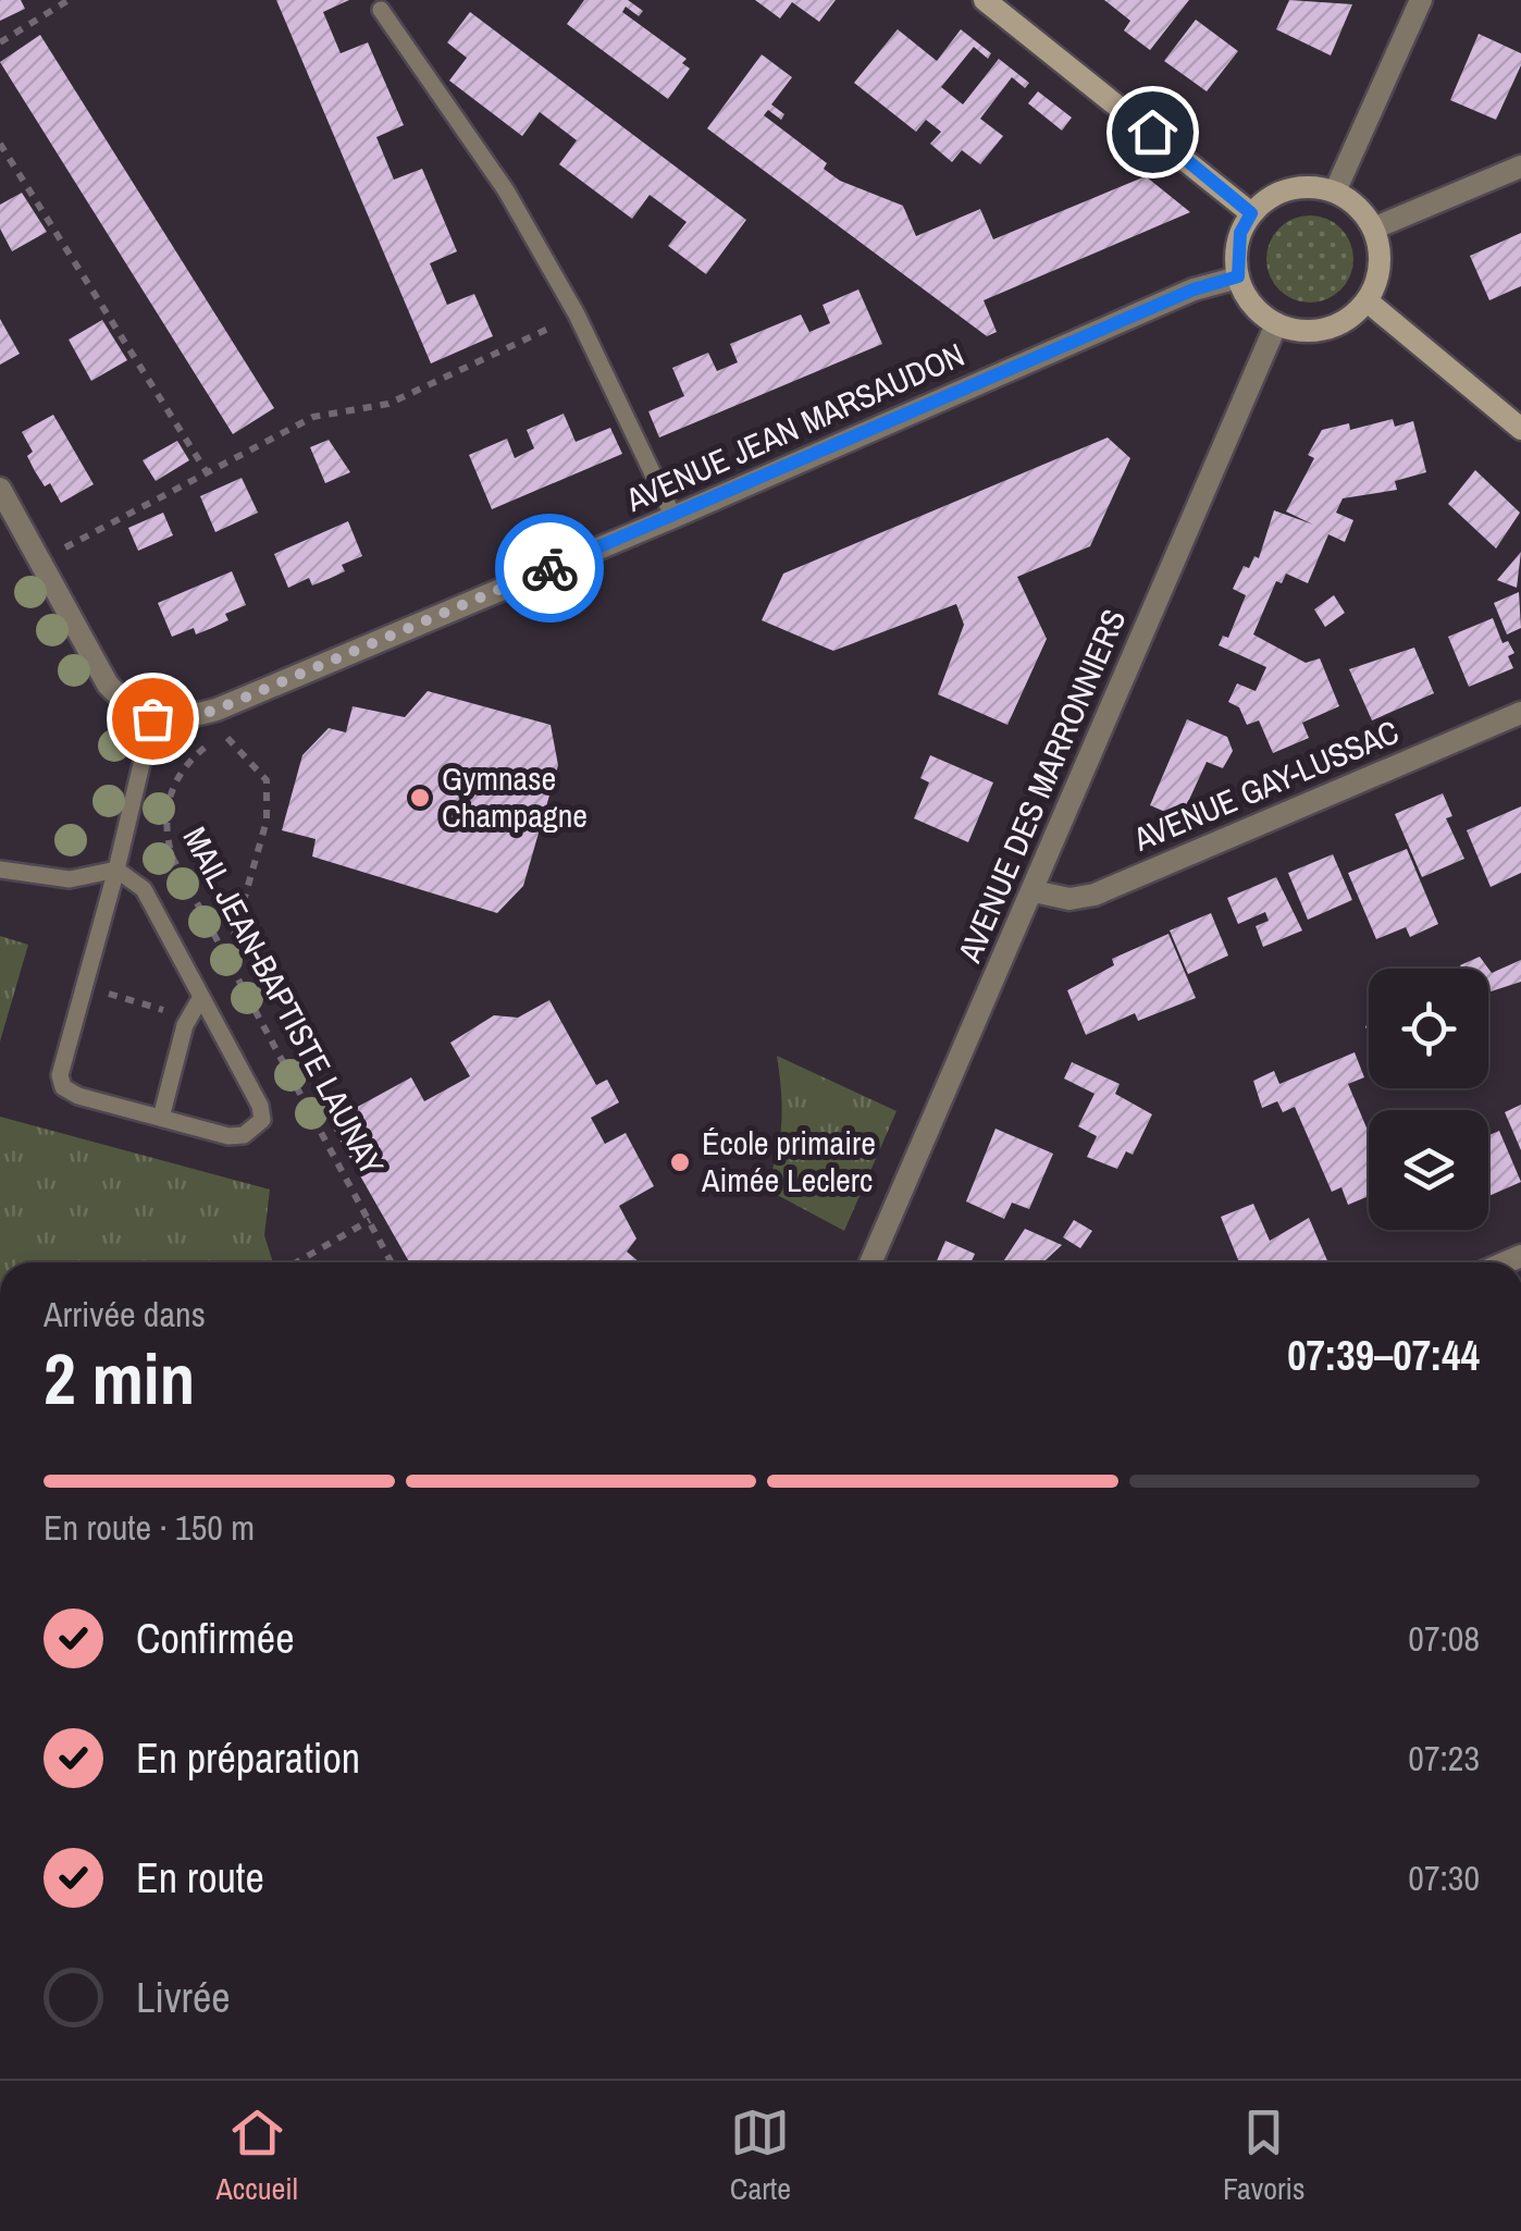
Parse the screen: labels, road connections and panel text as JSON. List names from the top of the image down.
{
  "streets": {
    "street": ["AVENUE JEAN MARSAUDON", "AVENUE DES MARRONNIERS", "AVENUE GAY-LUSSAC"],
    "path": ["MAIL JEAN-BAPTISTE LAUNAY"]
  },
  "crossings": [
    ["AVENUE JEAN MARSAUDON", "AVENUE DES MARRONNIERS"],
    ["AVENUE DES MARRONNIERS", "AVENUE GAY-LUSSAC"]
  ],
  "places": ["Gymnase Champagne", "École primaire Aimée Leclerc"],
  "page": {
    "heading": ["2 min", "Arrivée dans", "07:39–07:44"],
    "bar": "En route · 150 m",
    "list": [
      ["Confirmée", "07:08"],
      ["En préparation", "07:23"],
      ["En route", "07:30"],
      "Livrée"
    ],
    "tabs": ["Accueil", "Carte", "Favoris"]
  }
}
